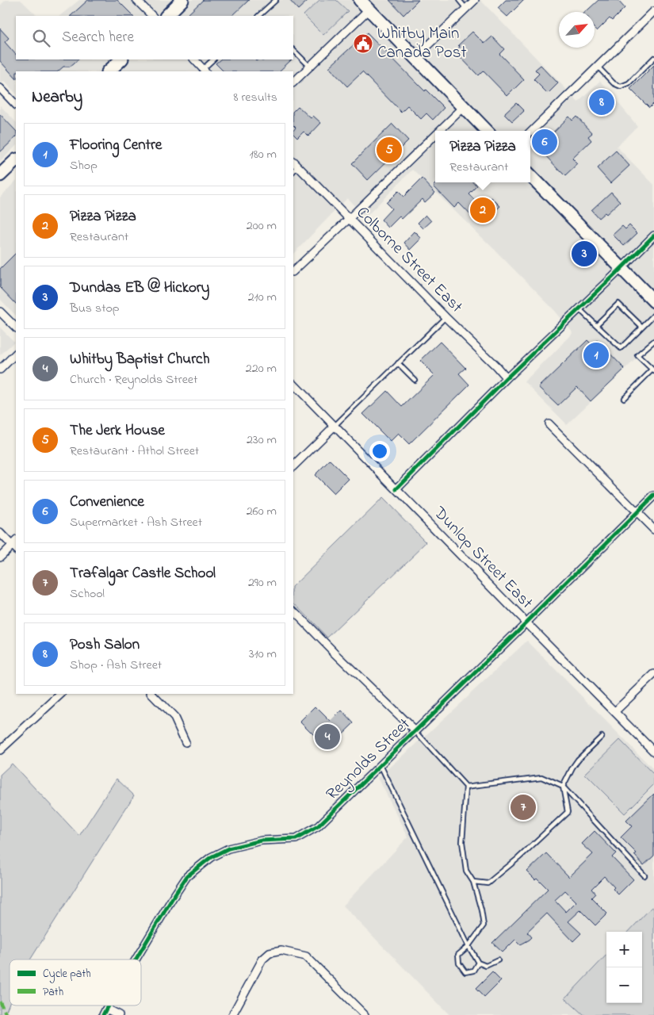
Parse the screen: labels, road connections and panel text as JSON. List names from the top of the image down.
{
  "streets": {
    "street": ["Colborne Street East", "Dunlop Street East", "Reynolds Street"]
  },
  "crossings": [
    ["Dunlop Street East", "Reynolds Street"]
  ],
  "places": {
    "public building": ["Whitby Main Canada Post"]
  },
  "legend": ["Cycle path", "Path"],
  "north": "top right",
  "page": {
    "search": "Search here",
    "heading": ["Nearby", "8 results"],
    "pins": [
      "8",
      "6",
      "5",
      "2",
      "3",
      "1",
      "4",
      "7"
    ],
    "list": [
      {
        "mark": "1",
        "name": "Flooring Centre",
        "note": "Shop",
        "value": "180 m"
      },
      {
        "mark": "2",
        "name": "Pizza Pizza",
        "note": "Restaurant",
        "value": "200 m"
      },
      {
        "mark": "3",
        "name": "Dundas EB @ Hickory",
        "note": "Bus stop",
        "value": "210 m"
      },
      {
        "mark": "4",
        "name": "Whitby Baptist Church",
        "note": "Church · Reynolds Street",
        "value": "220 m"
      },
      {
        "mark": "5",
        "name": "The Jerk House",
        "note": "Restaurant · Athol Street",
        "value": "230 m"
      },
      {
        "mark": "6",
        "name": "Convenience",
        "note": "Supermarket · Ash Street",
        "value": "260 m"
      },
      {
        "mark": "7",
        "name": "Trafalgar Castle School",
        "note": "School",
        "value": "290 m"
      },
      {
        "mark": "8",
        "name": "Posh Salon",
        "note": "Shop · Ash Street",
        "value": "310 m"
      }
    ],
    "popup": ["Pizza Pizza", "Restaurant"],
    "map_buttons": ["+", "−"]
  }
}
